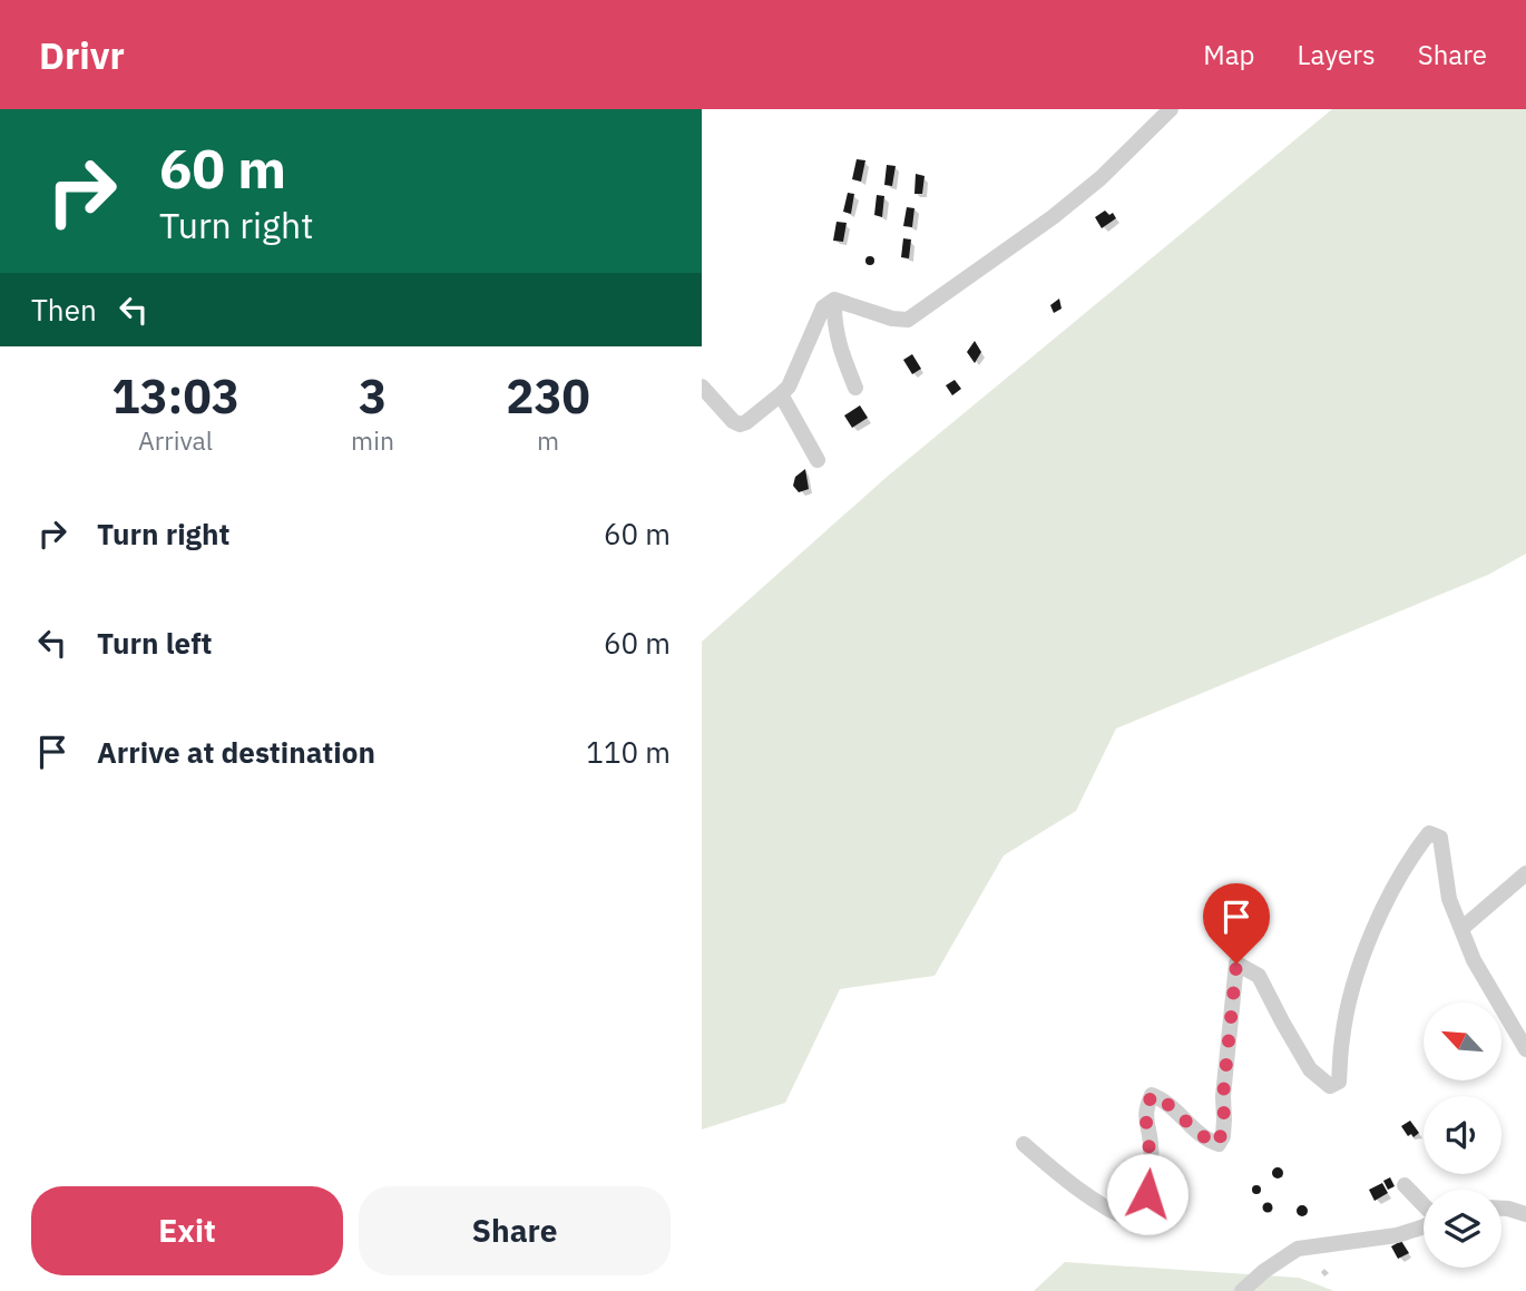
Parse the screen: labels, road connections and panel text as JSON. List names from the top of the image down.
{
  "north": "top left",
  "page": {
    "header": "Drivr",
    "nav": ["Map", "Layers", "Share"],
    "turn": ["60 m", "Turn right"],
    "then": "Then",
    "eta": [
      "13:03",
      "Arrival",
      "3",
      "min",
      "230",
      "m"
    ],
    "list": [
      {
        "name": "Turn right",
        "value": "60 m"
      },
      {
        "name": "Turn left",
        "value": "60 m"
      },
      {
        "name": "Arrive at destination",
        "value": "110 m"
      }
    ],
    "buttons": ["Exit", "Share"]
  }
}
